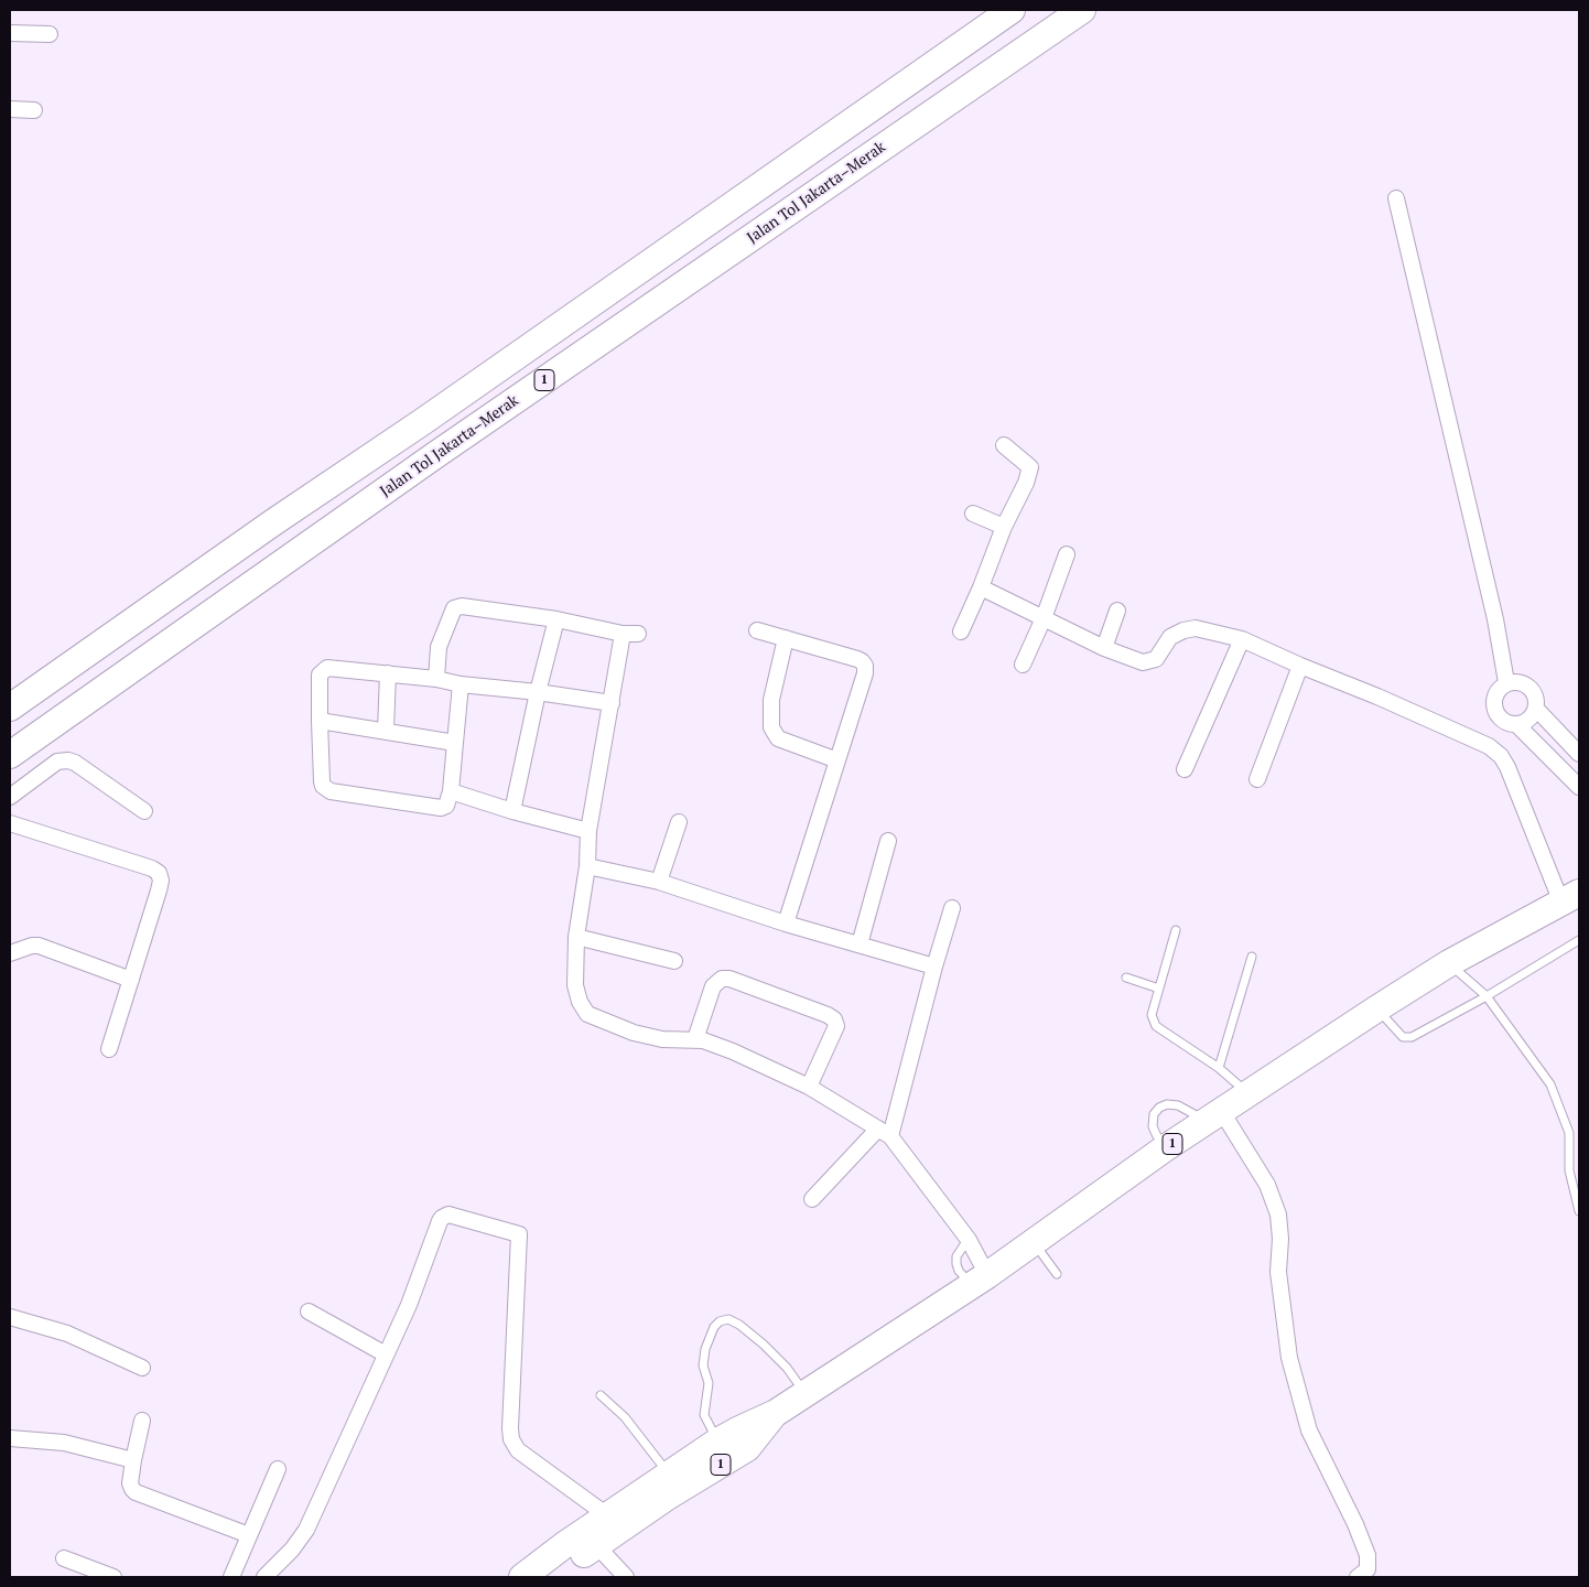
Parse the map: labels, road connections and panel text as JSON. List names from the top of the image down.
{
  "streets": {
    "highway": ["Jalan Tol Jakarta–Merak", "1"]
  }
}
